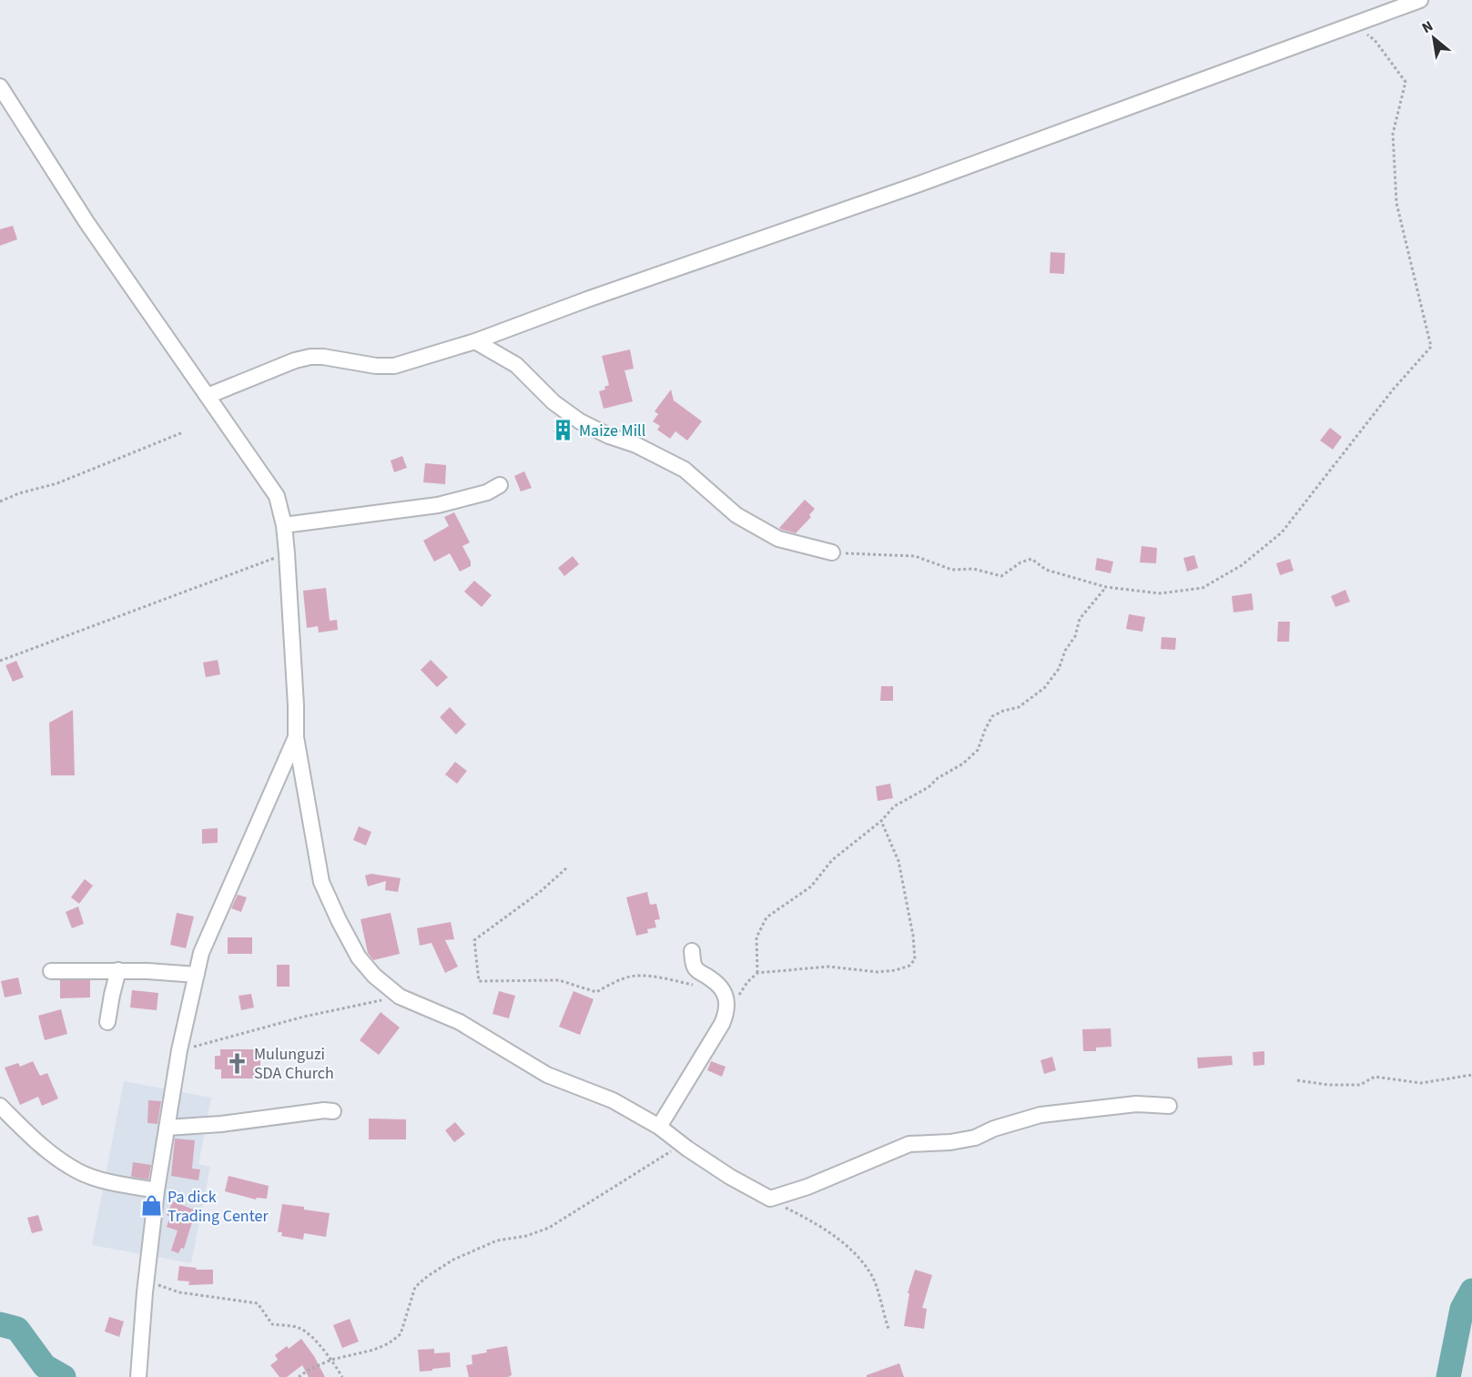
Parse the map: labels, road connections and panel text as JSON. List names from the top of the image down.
{
  "places": {
    "building": ["Maize Mill"],
    "church": ["Mulunguzi SDA Church"],
    "shop": ["Pa dick Trading Center"]
  },
  "north": "top left"
}
